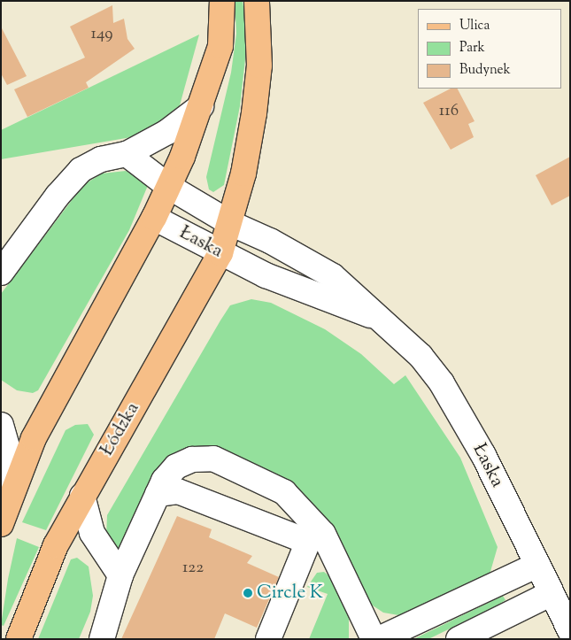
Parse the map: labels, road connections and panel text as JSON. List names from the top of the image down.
{
  "streets": {
    "main road": ["Łaska", "Łódzka"]
  },
  "crossings": [
    ["Łaska", "Łódzka"]
  ],
  "places": ["Circle K"],
  "house_numbers": ["149", "116", "122"],
  "legend": ["Ulica", "Park", "Budynek"]
}
